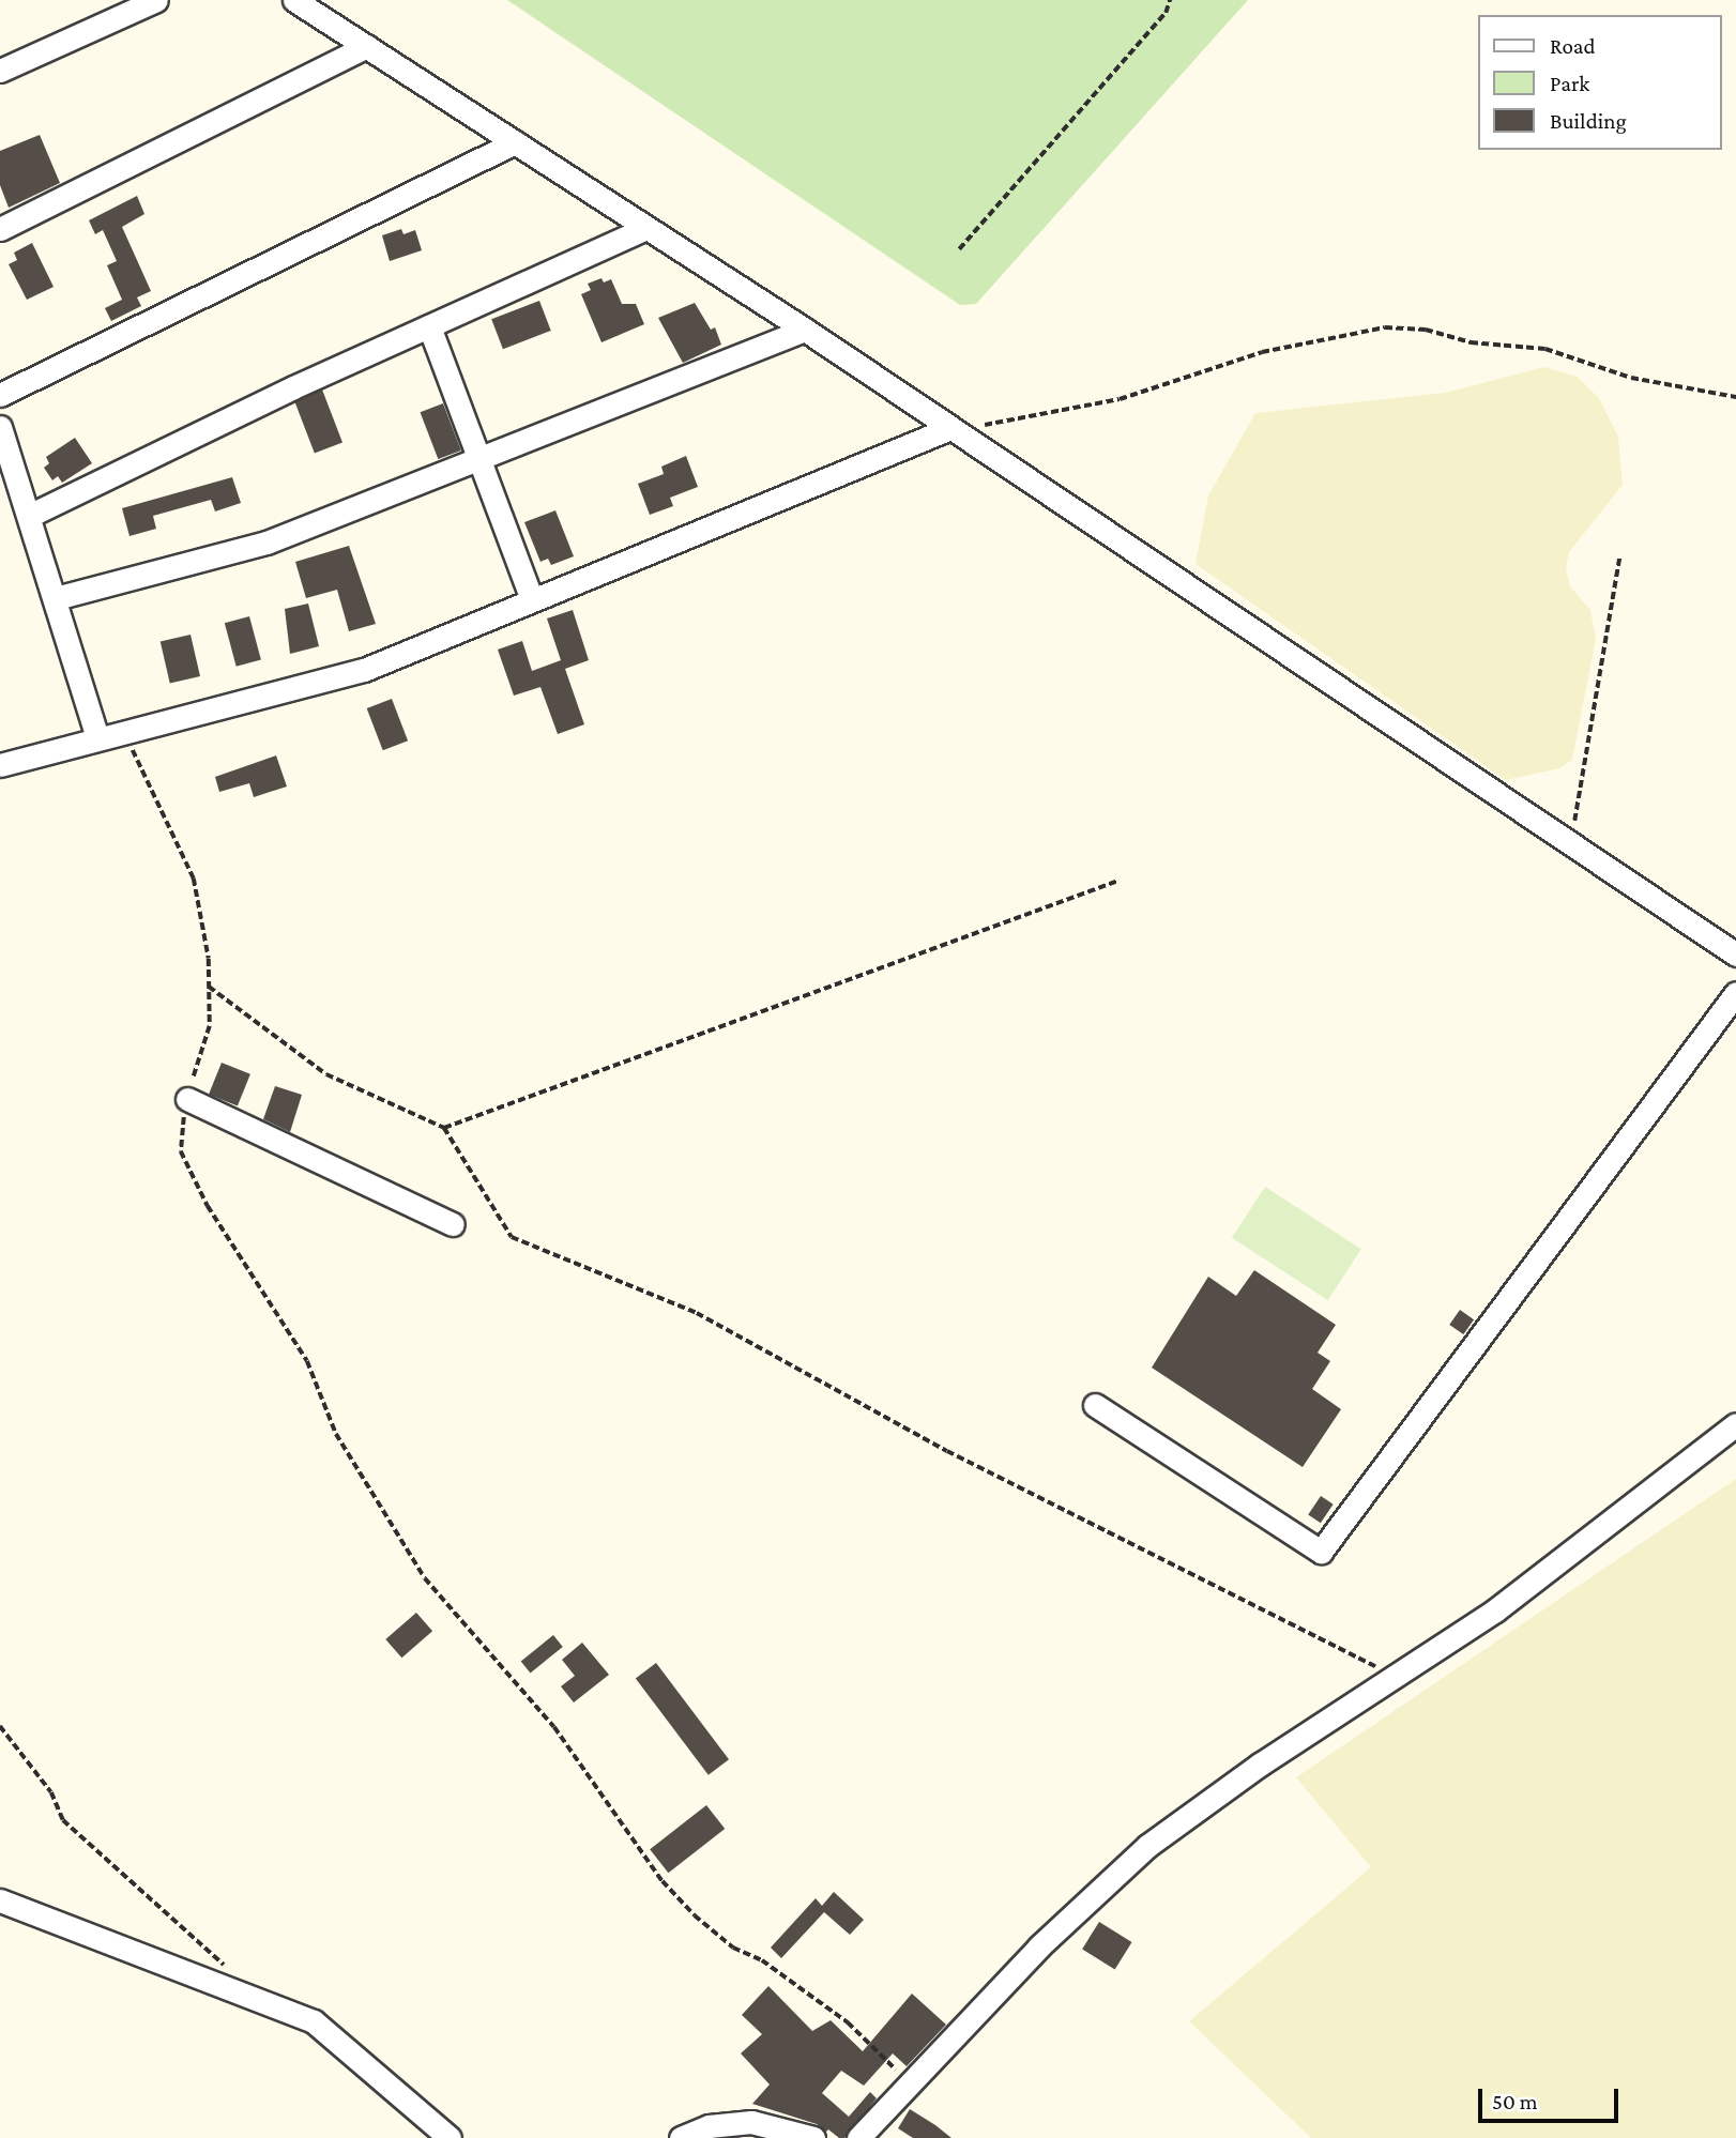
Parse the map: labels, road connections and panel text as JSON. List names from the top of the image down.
{
  "legend": ["Road", "Park", "Building"],
  "scale_bar": "50 m"
}
